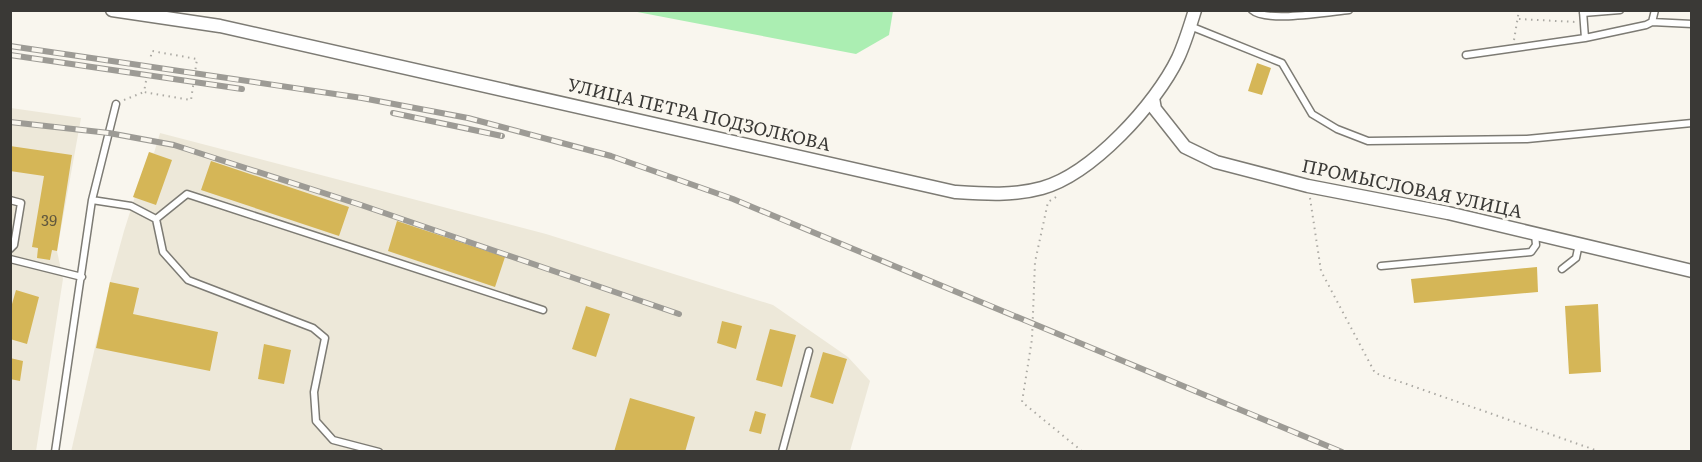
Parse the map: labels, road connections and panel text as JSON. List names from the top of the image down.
{
  "streets": {
    "street": ["УЛИЦА ПЕТРА ПОДЗОЛКОВА", "ПРОМЫСЛОВАЯ УЛИЦА"]
  },
  "crossings": [
    ["УЛИЦА ПЕТРА ПОДЗОЛКОВА", "ПРОМЫСЛОВАЯ УЛИЦА"]
  ],
  "house_numbers": ["39"]
}
